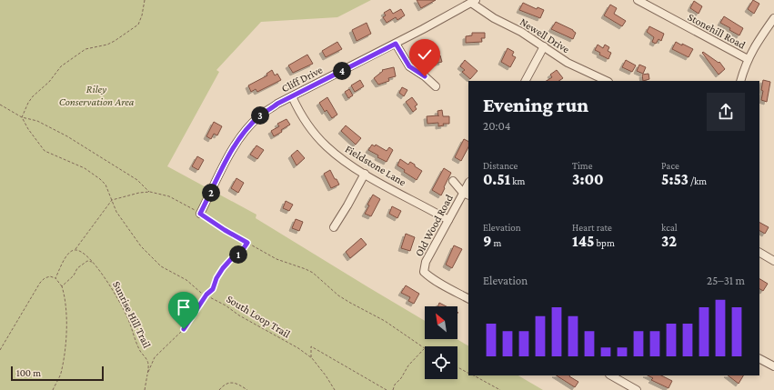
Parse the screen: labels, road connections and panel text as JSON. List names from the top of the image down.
{
  "streets": {
    "street": [
      "Stonehill Road",
      "Newell Drive",
      "Cliff Drive",
      "Fieldstone Lane",
      "Old Wood Road"
    ],
    "path": ["Sunrise Hill Trail", "South Loop Trail"]
  },
  "crossings": [
    ["Newell Drive", "Cliff Drive"],
    ["Cliff Drive", "Fieldstone Lane"],
    ["Fieldstone Lane", "Old Wood Road"]
  ],
  "parks": ["Riley Conservation Area"],
  "scale_bar": "100 m",
  "north": "top left",
  "page": {
    "pins": [
      "4",
      "3",
      "2",
      "1"
    ],
    "heading": ["Evening run", "20:04"],
    "stats": [
      ["Distance", "0.51 km"],
      ["Time", "3:00"],
      ["Pace", "5:53 /km"],
      ["Elevation", "9 m"],
      ["Heart rate", "145 bpm"],
      ["kcal", "32"]
    ],
    "chart": ["Elevation", "25–31 m"],
    "scale": "100 m"
  }
}
